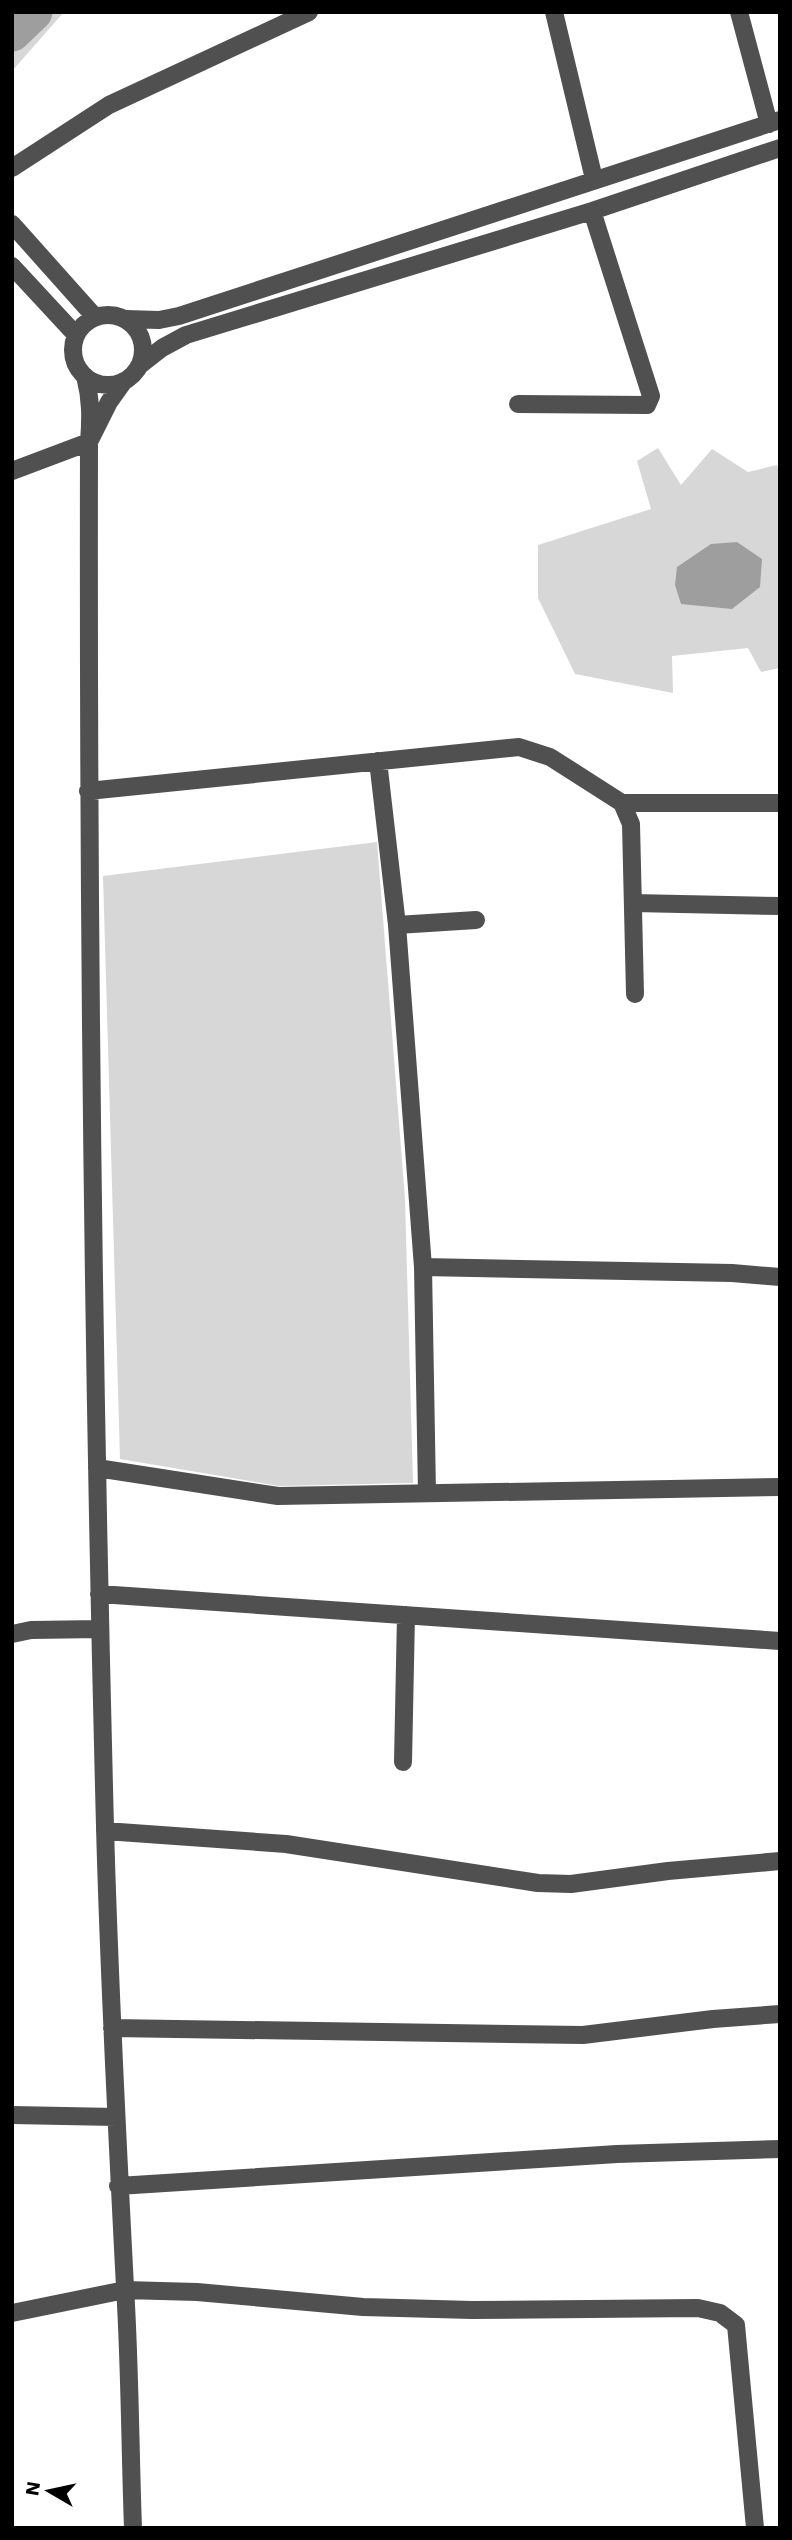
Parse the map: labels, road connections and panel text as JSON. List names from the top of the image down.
{
  "north": "left"
}
